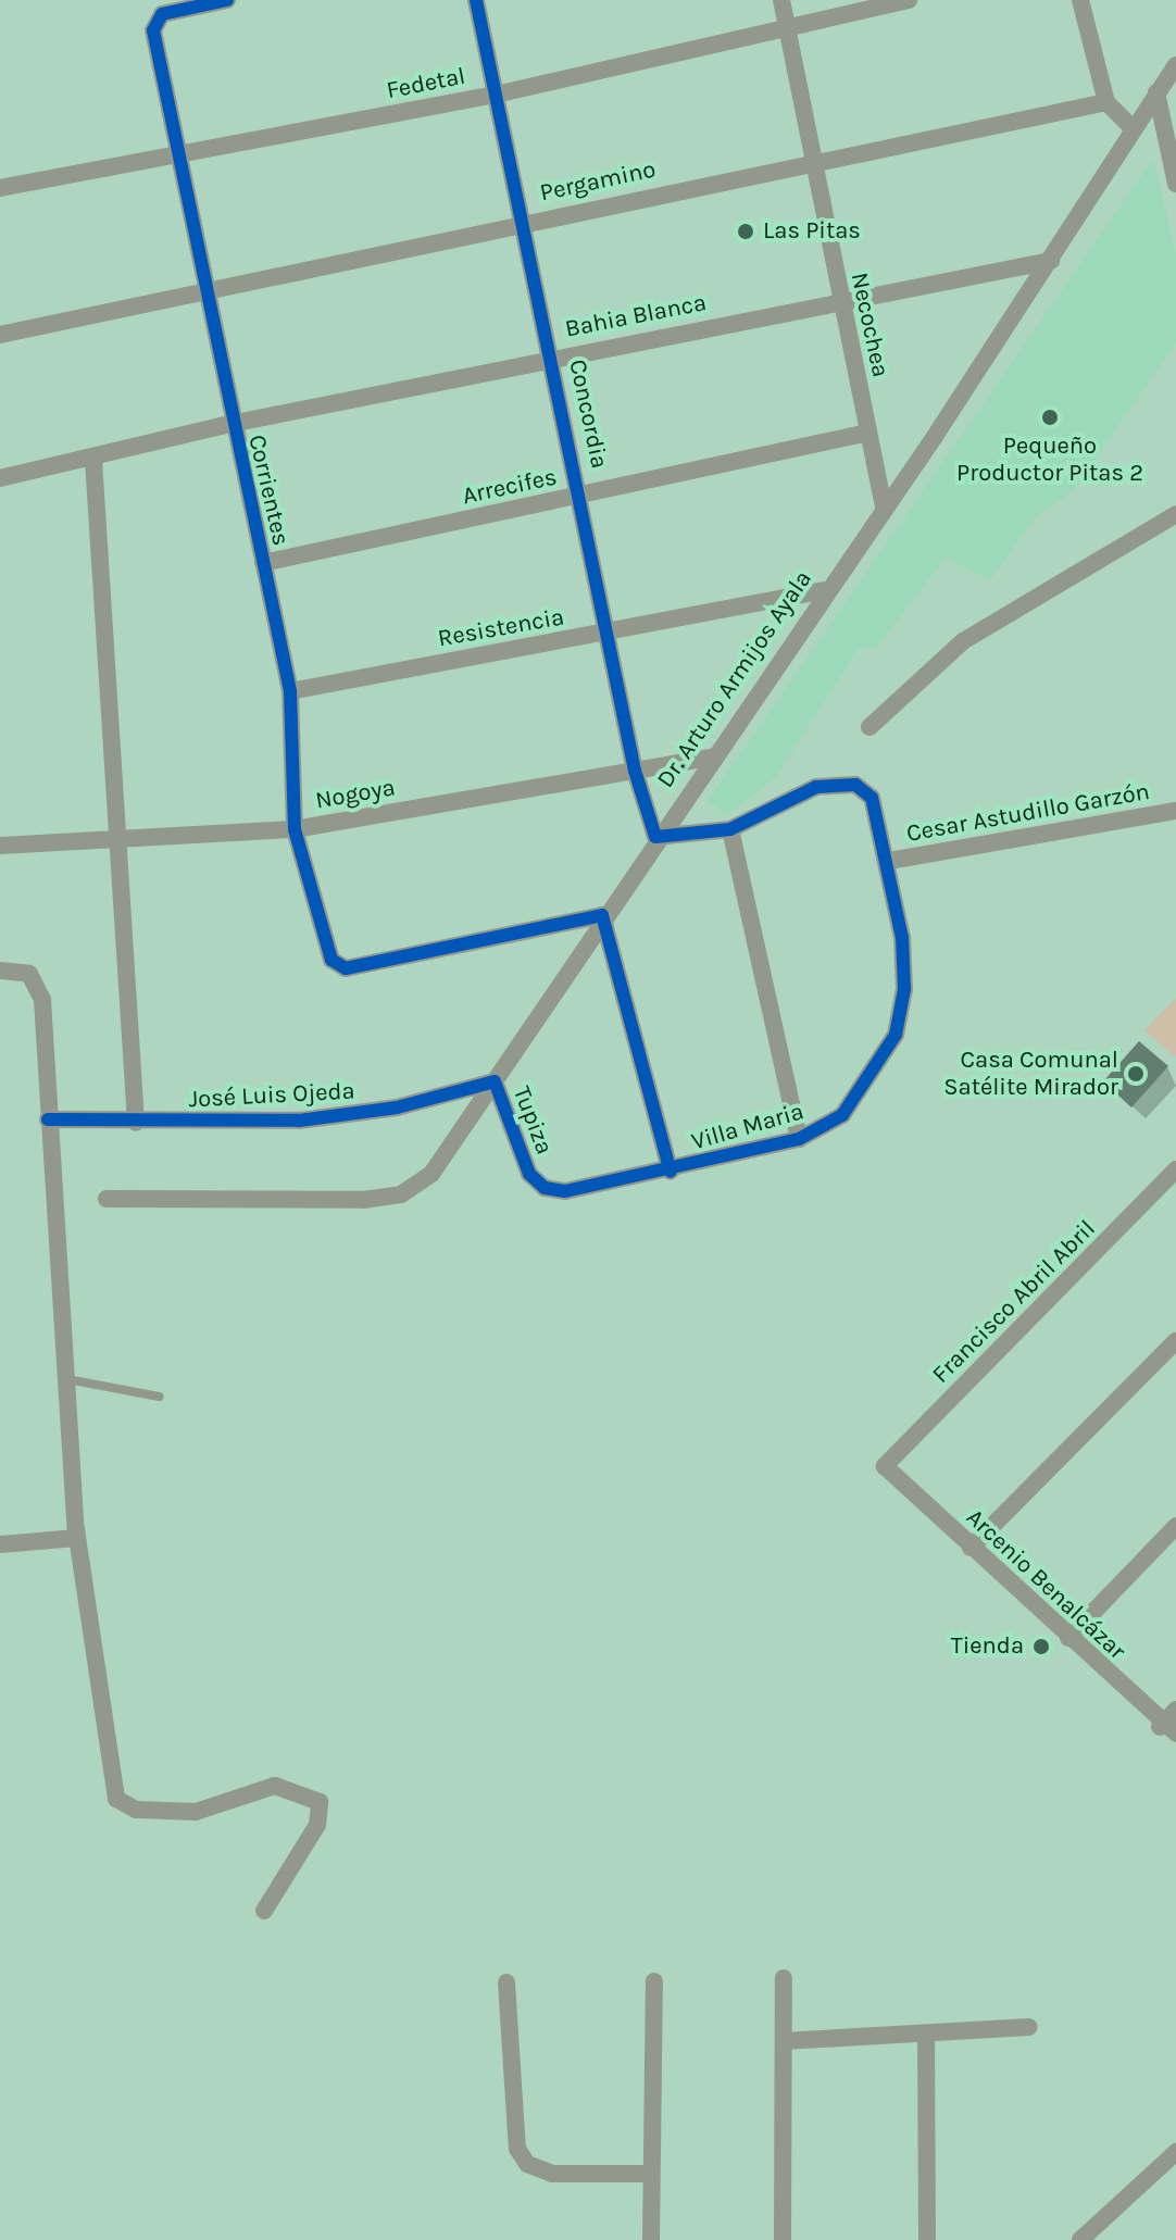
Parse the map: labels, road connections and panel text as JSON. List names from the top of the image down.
{
  "streets": {
    "street": [
      "Fedetal",
      "Pergamino",
      "Bahia Blanca",
      "Necochea",
      "Concordia",
      "Arrecifes",
      "Corrientes",
      "Resistencia",
      "Dr. Arturo Armijos Ayala",
      "Nogoya",
      "Cesar Astudillo Garzón",
      "José Luis Ojeda",
      "Tupiza",
      "Villa Maria",
      "Francisco Abril Abril",
      "Arcenio Benalcázar"
    ]
  },
  "crossings": [
    ["Fedetal", "Necochea"],
    ["Fedetal", "Concordia"],
    ["Fedetal", "Corrientes"],
    ["Pergamino", "Necochea"],
    ["Pergamino", "Concordia"],
    ["Pergamino", "Corrientes"],
    ["Bahia Blanca", "Necochea"],
    ["Bahia Blanca", "Concordia"],
    ["Bahia Blanca", "Corrientes"],
    ["Bahia Blanca", "Dr. Arturo Armijos Ayala"],
    ["Necochea", "Arrecifes"],
    ["Necochea", "Dr. Arturo Armijos Ayala"],
    ["Concordia", "Arrecifes"],
    ["Concordia", "Resistencia"],
    ["Concordia", "Dr. Arturo Armijos Ayala"],
    ["Concordia", "Nogoya"],
    ["Arrecifes", "Corrientes"],
    ["Corrientes", "Resistencia"],
    ["Corrientes", "Dr. Arturo Armijos Ayala"],
    ["Corrientes", "Nogoya"],
    ["Resistencia", "Dr. Arturo Armijos Ayala"],
    ["Dr. Arturo Armijos Ayala", "Nogoya"],
    ["Dr. Arturo Armijos Ayala", "José Luis Ojeda"],
    ["Dr. Arturo Armijos Ayala", "Tupiza"],
    ["Cesar Astudillo Garzón", "Villa Maria"],
    ["José Luis Ojeda", "Tupiza"],
    ["Tupiza", "Villa Maria"],
    ["Francisco Abril Abril", "Arcenio Benalcázar"]
  ],
  "places": [
    "Las Pitas",
    "Pequeño Productor Pitas 2",
    "Casa Comunal Satélite Mirador",
    "Tienda"
  ]
}
